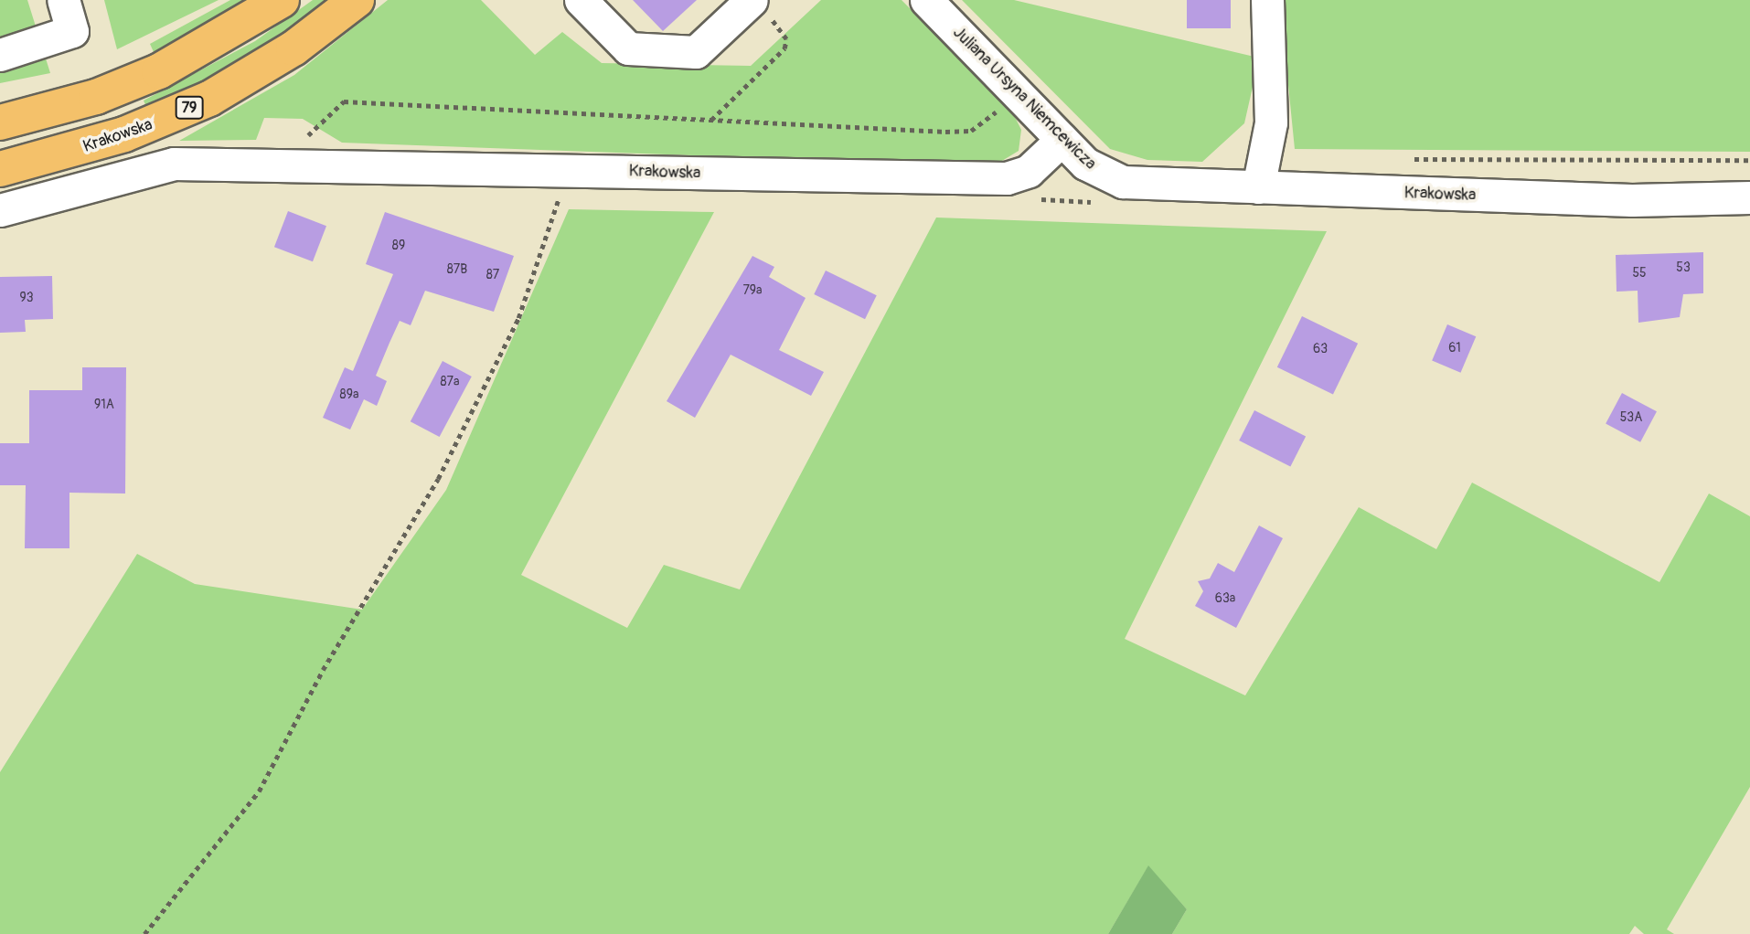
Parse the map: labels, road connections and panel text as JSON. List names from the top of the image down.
{
  "streets": {
    "main road": ["79", "Krakowska"],
    "street": ["Juliana Ursyna Niemcewicza"]
  },
  "crossings": [
    ["Juliana Ursyna Niemcewicza", "Krakowska"]
  ],
  "house_numbers": [
    "89",
    "53",
    "87B",
    "55",
    "87",
    "79a",
    "93",
    "61",
    "63",
    "87a",
    "89a",
    "91A",
    "53A",
    "63a"
  ]
}
